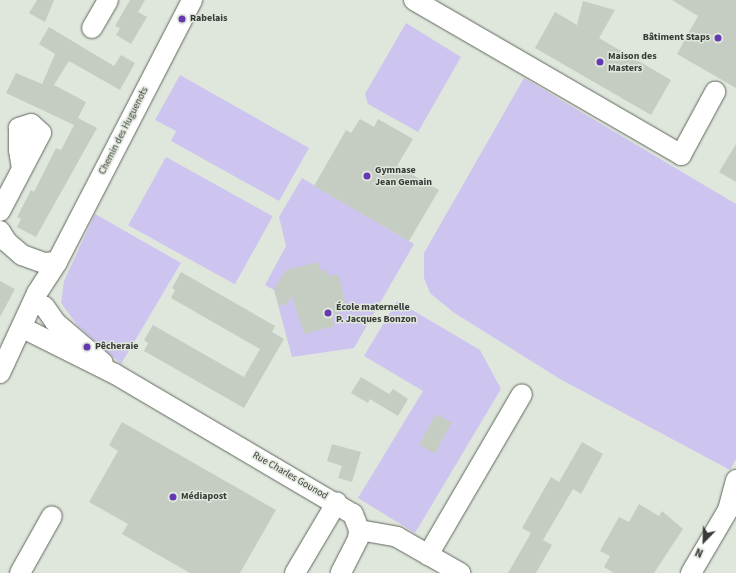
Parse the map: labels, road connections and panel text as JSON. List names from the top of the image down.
{
  "streets": {
    "street": ["Chemin des Huguenots", "Rue Charles Gounod"]
  },
  "crossings": [
    ["Chemin des Huguenots", "Rue Charles Gounod"]
  ],
  "places": [
    "Rabelais",
    "Bâtiment Staps",
    "Maison des Masters",
    "Gymnase Jean Gemain",
    "École maternelle P. Jacques Bonzon",
    "Pêcheraie",
    "Médiapost"
  ],
  "north": "bottom left"
}
